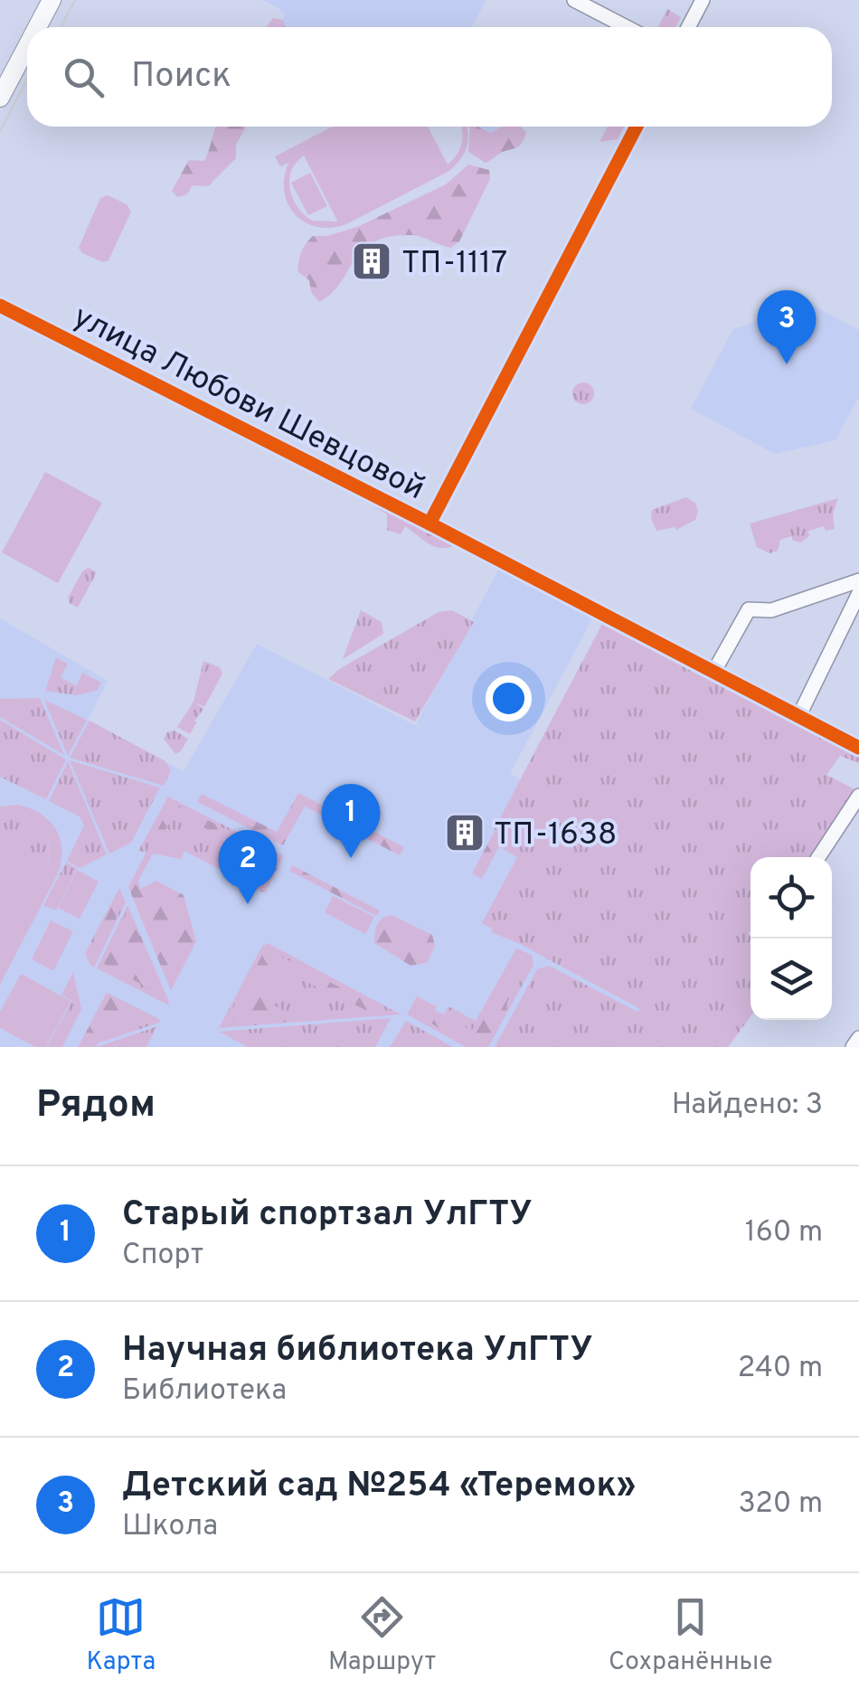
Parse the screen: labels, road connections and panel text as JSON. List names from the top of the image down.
{
  "streets": {
    "street": ["улица Любови Шевцовой"]
  },
  "places": {
    "building": ["ТП-1117", "ТП-1638"]
  },
  "page": {
    "search": "Поиск",
    "pins": ["3", "1", "2"],
    "heading": ["Рядом", "Найдено: 3"],
    "list": [
      {
        "mark": "1",
        "name": "Старый спортзал УлГТУ",
        "note": "Спорт",
        "value": "160 m"
      },
      {
        "mark": "2",
        "name": "Научная библиотека УлГТУ",
        "note": "Библиотека",
        "value": "240 m"
      },
      {
        "mark": "3",
        "name": "Детский сад №254 «Теремок»",
        "note": "Школа",
        "value": "320 m"
      }
    ],
    "nav": ["Карта", "Маршрут", "Сохранённые"]
  }
}
